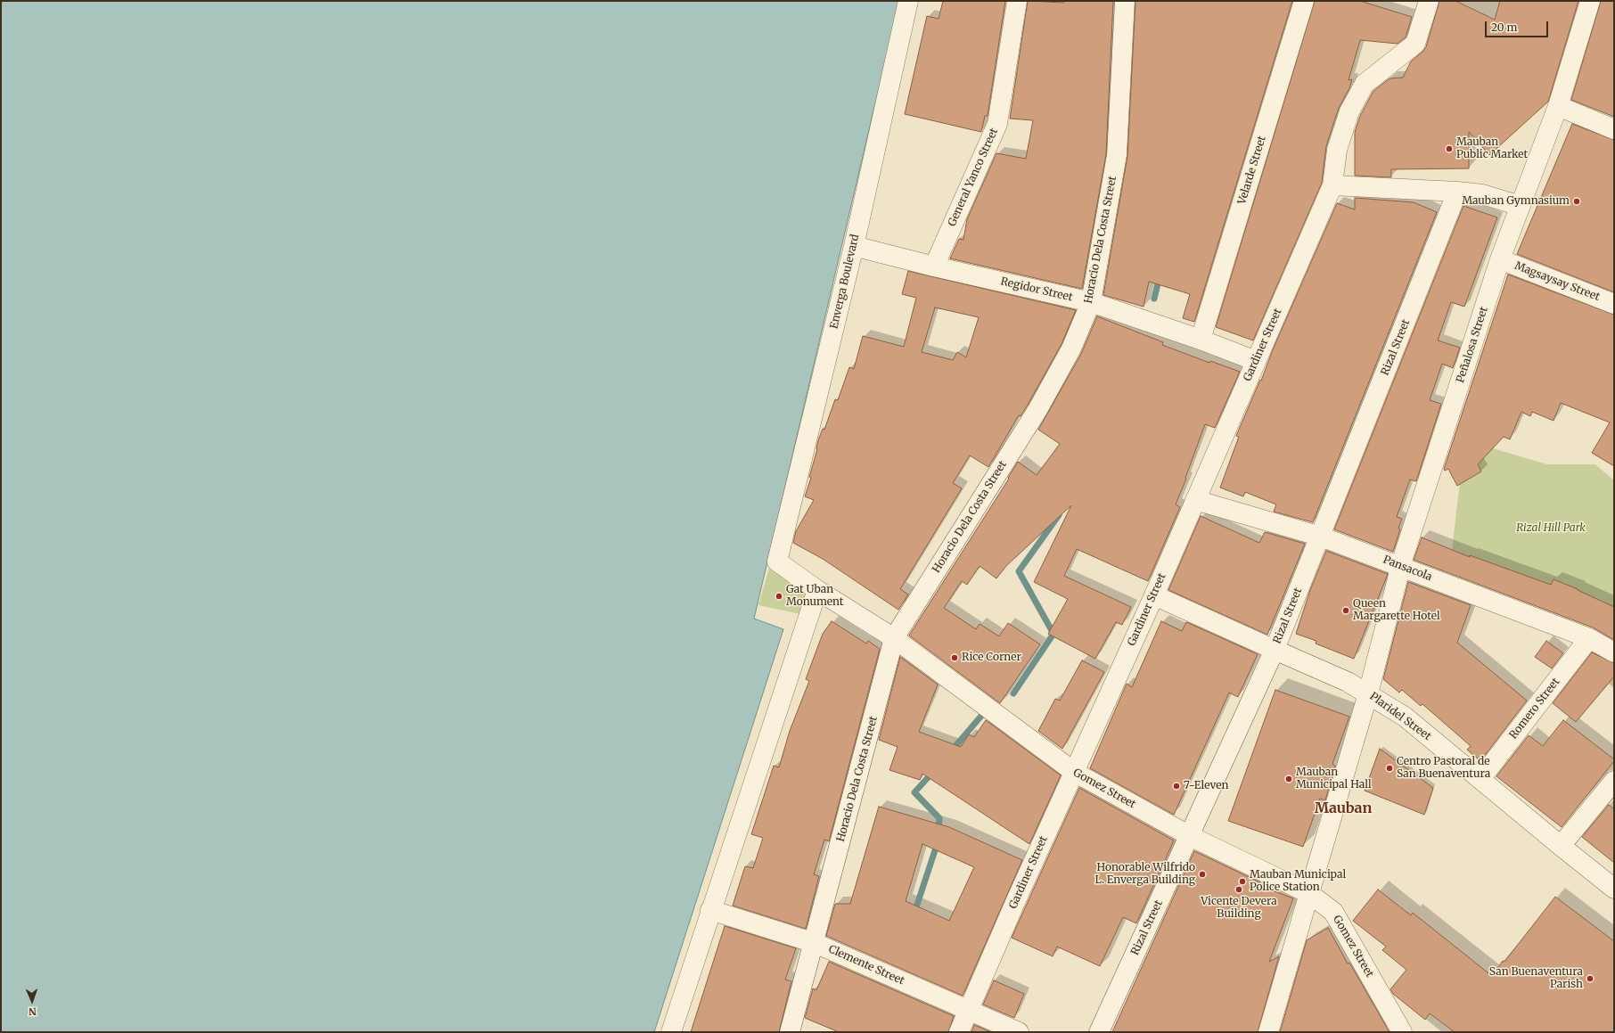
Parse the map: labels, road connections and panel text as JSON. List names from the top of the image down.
{
  "streets": {
    "street": [
      "Velarde Street",
      "General Yanco Street",
      "Horacio Dela Costa Street",
      "Enverga Boulevard",
      "Magsaysay Street",
      "Regidor Street",
      "Gardiner Street",
      "Peñalosa Street",
      "Rizal Street",
      "Pansacola",
      "Romero Street",
      "Plaridel Street",
      "Gomez Street",
      "Clemente Street"
    ]
  },
  "crossings": [
    ["Velarde Street", "Regidor Street"],
    ["General Yanco Street", "Regidor Street"],
    ["Horacio Dela Costa Street", "Regidor Street"],
    ["Horacio Dela Costa Street", "Gomez Street"],
    ["Horacio Dela Costa Street", "Clemente Street"],
    ["Enverga Boulevard", "Regidor Street"],
    ["Enverga Boulevard", "Gomez Street"],
    ["Magsaysay Street", "Peñalosa Street"],
    ["Regidor Street", "Gardiner Street"],
    ["Gardiner Street", "Pansacola"],
    ["Gardiner Street", "Plaridel Street"],
    ["Gardiner Street", "Gomez Street"],
    ["Gardiner Street", "Clemente Street"],
    ["Peñalosa Street", "Pansacola"],
    ["Peñalosa Street", "Plaridel Street"],
    ["Peñalosa Street", "Gomez Street"],
    ["Rizal Street", "Pansacola"],
    ["Rizal Street", "Plaridel Street"],
    ["Rizal Street", "Gomez Street"],
    ["Pansacola", "Romero Street"],
    ["Romero Street", "Plaridel Street"]
  ],
  "districts": ["Mauban"],
  "parks": ["Rizal Hill Park"],
  "places": [
    "Mauban Public Market",
    "Mauban Gymnasium",
    "Gat Uban Monument",
    "Queen Margarette Hotel",
    "Rice Corner",
    "Centro Pastoral de San Buenaventura",
    "Mauban Municipal Hall",
    "7-Eleven",
    "Honorable Wilfrido L. Enverga Building",
    "Mauban Municipal Police Station",
    "Vicente Devera Building",
    "San Buenaventura Parish"
  ],
  "scale_bar": "20 m",
  "north": "bottom"
}
